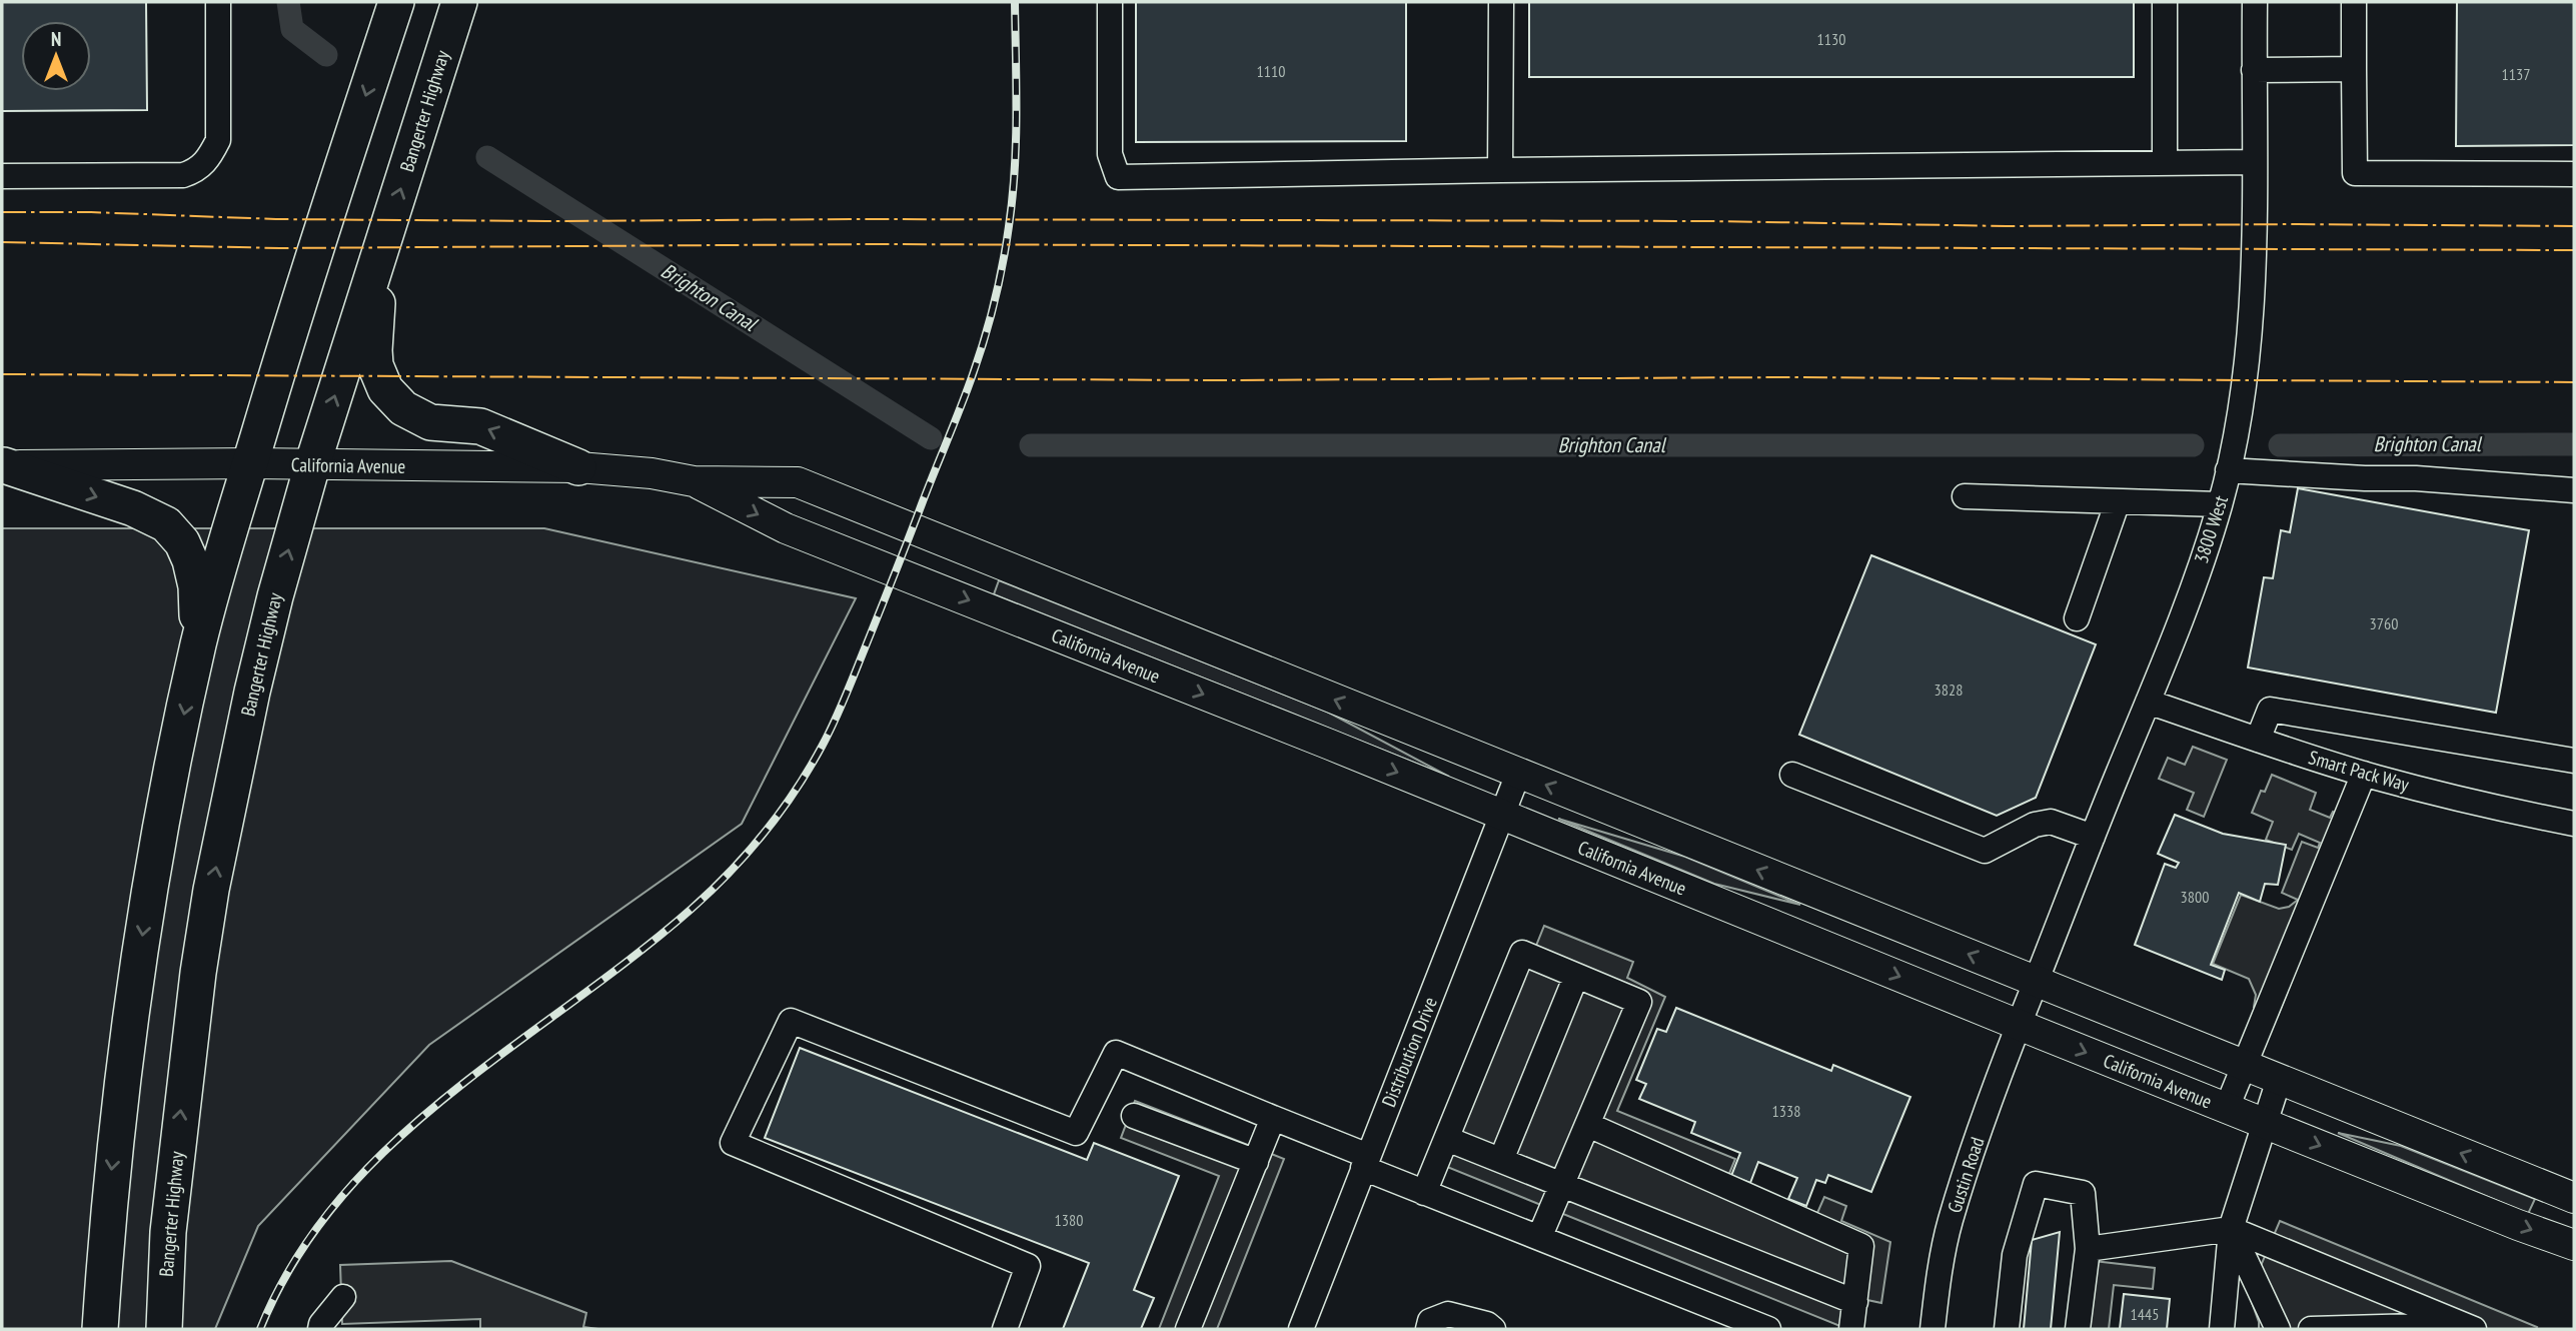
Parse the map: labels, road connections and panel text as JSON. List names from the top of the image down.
{
  "streets": {
    "highway": ["Bangerter Highway"],
    "main road": ["California Avenue"],
    "street": [
      "3800 West",
      "Smart Pack Way",
      "Distribution Drive",
      "Gustin Road"
    ]
  },
  "crossings": [
    ["Bangerter Highway", "California Avenue"],
    ["California Avenue", "3800 West"],
    ["California Avenue", "Distribution Drive"],
    ["California Avenue", "Gustin Road"],
    ["3800 West", "Smart Pack Way"],
    ["3800 West", "Gustin Road"]
  ],
  "water": ["Brighton Canal"],
  "house_numbers": [
    "1130",
    "1110",
    "1137",
    "3760",
    "3828",
    "3800",
    "1338",
    "1380",
    "1445"
  ],
  "north": "top"
}
